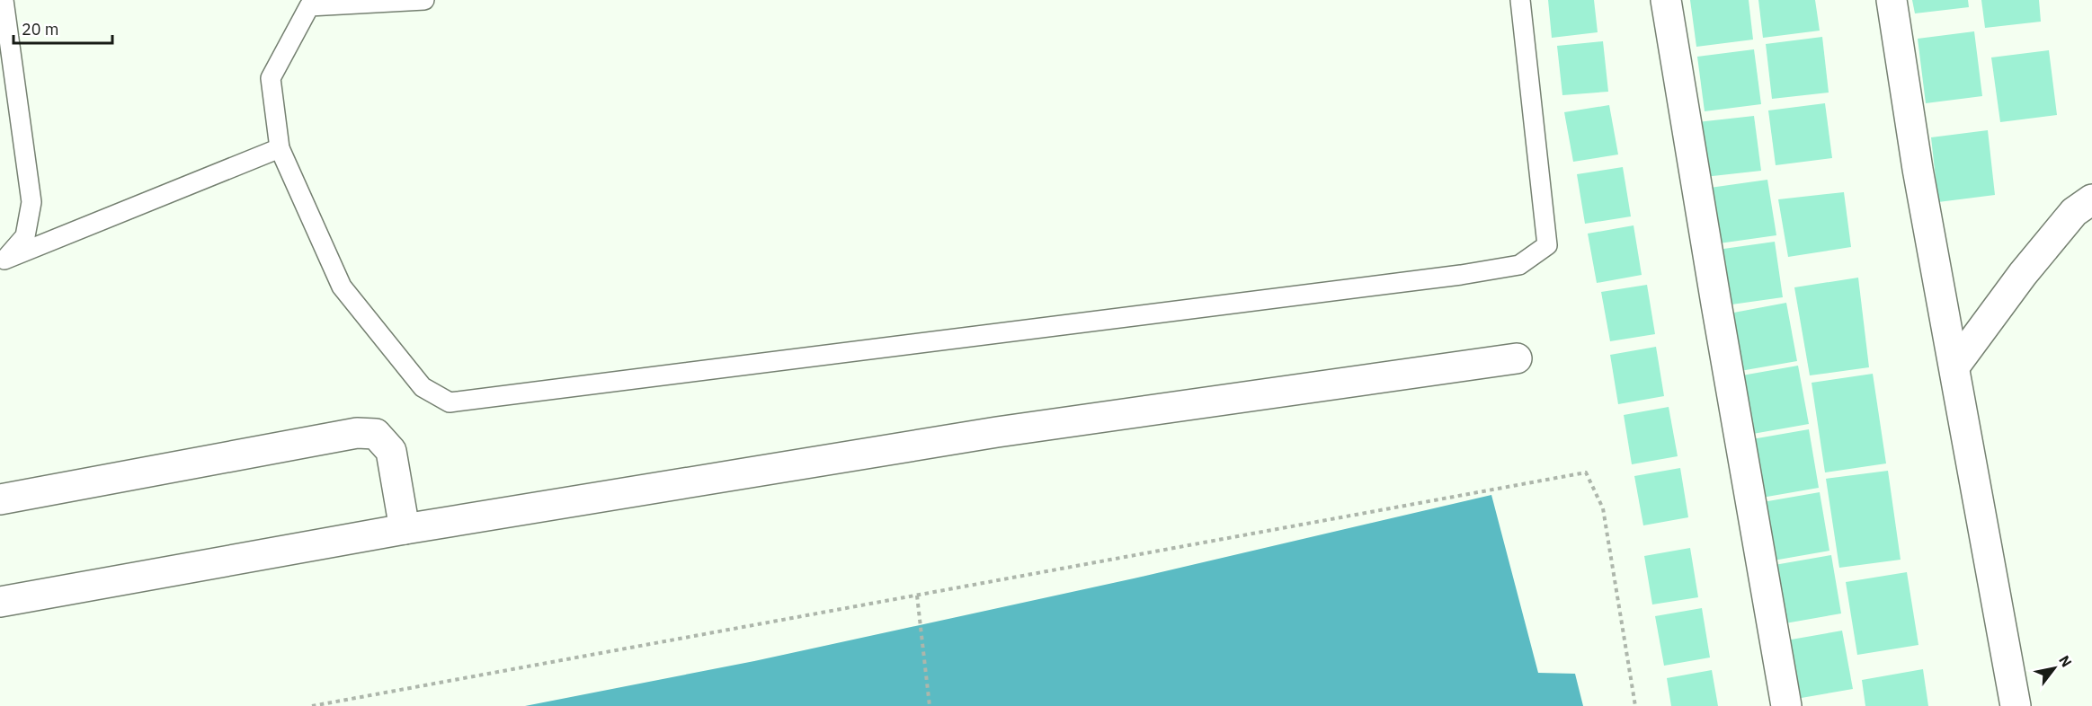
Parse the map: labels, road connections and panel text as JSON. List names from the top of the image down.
{
  "scale_bar": "20 m",
  "north": "top right"
}
